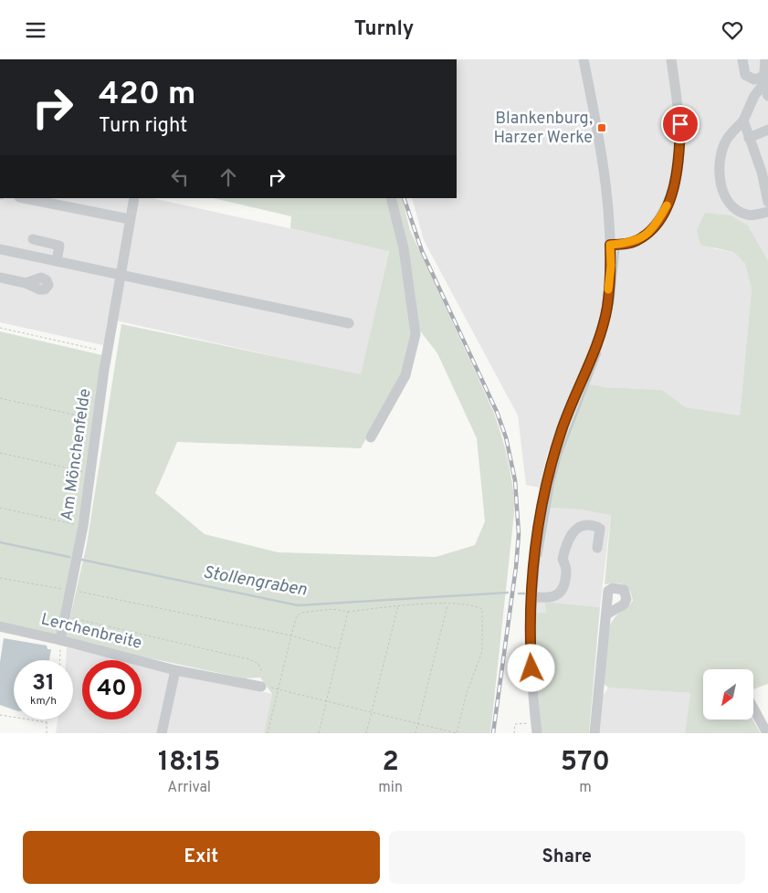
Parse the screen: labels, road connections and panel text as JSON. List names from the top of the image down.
{
  "streets": {
    "street": ["Am Mönchenfelde", "Lerchenbreite"]
  },
  "crossings": [
    ["Am Mönchenfelde", "Lerchenbreite"]
  ],
  "water": ["Stollengraben"],
  "places": {
    "transit": ["Blankenburg, Harzer Werke"]
  },
  "north": "bottom left",
  "page": {
    "header": "Turnly",
    "turn": ["420 m", "Turn right"],
    "speed": "31 km/h",
    "limit": "40",
    "eta": [
      "18:15",
      "Arrival",
      "2",
      "min",
      "570",
      "m"
    ],
    "buttons": ["Exit", "Share"]
  }
}
